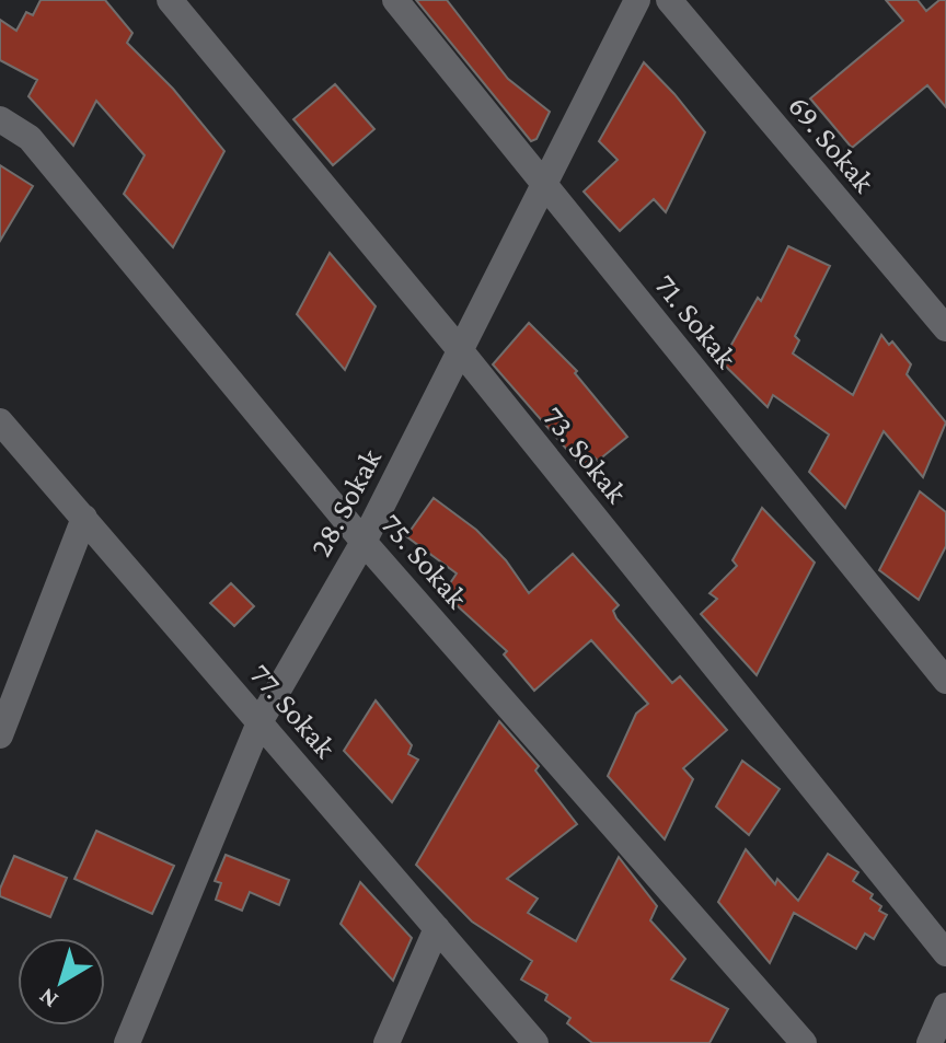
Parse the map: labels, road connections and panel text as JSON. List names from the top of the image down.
{
  "streets": {
    "street": [
      "69. Sokak",
      "71. Sokak",
      "73. Sokak",
      "28. Sokak",
      "75. Sokak",
      "77. Sokak"
    ]
  },
  "crossings": [
    ["71. Sokak", "28. Sokak"],
    ["73. Sokak", "28. Sokak"],
    ["28. Sokak", "75. Sokak"],
    ["28. Sokak", "77. Sokak"]
  ],
  "north": "bottom left"
}
